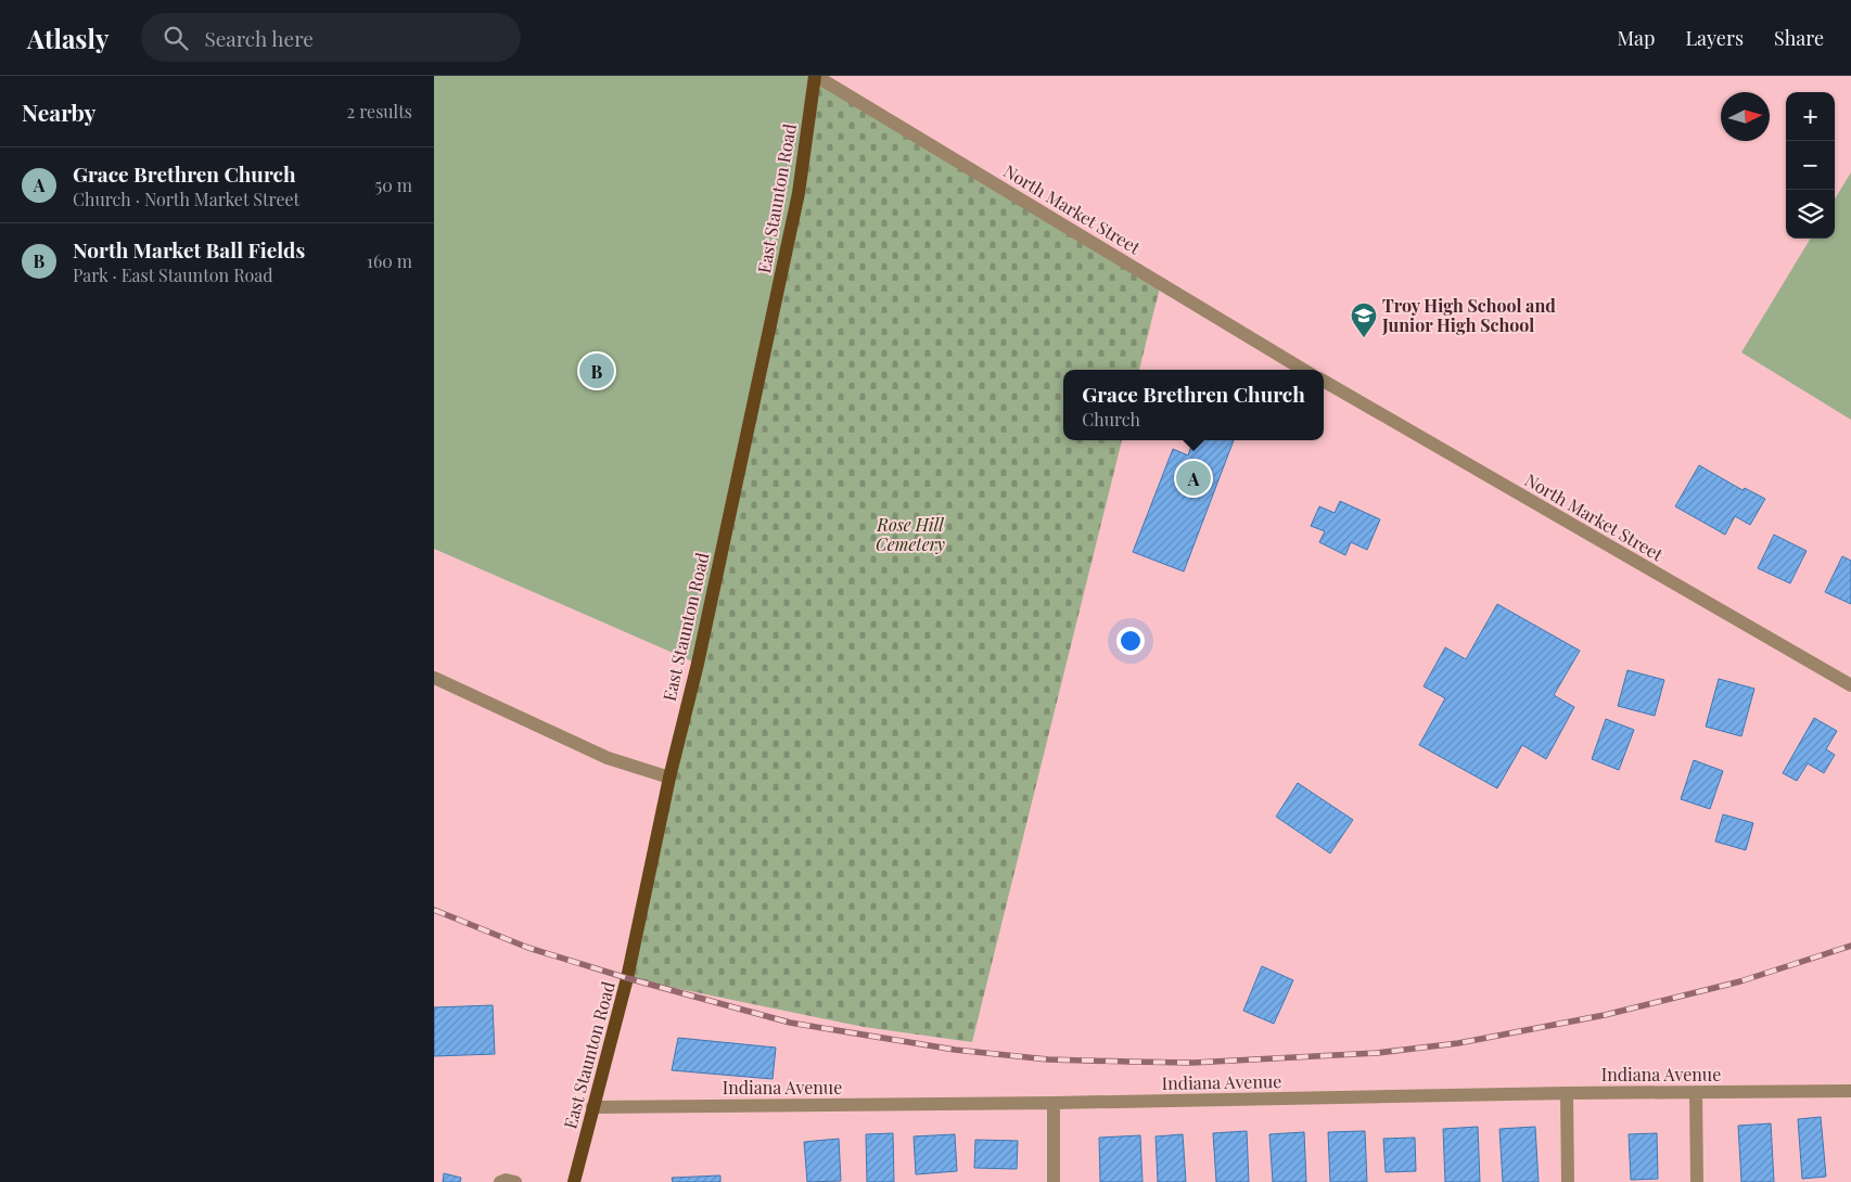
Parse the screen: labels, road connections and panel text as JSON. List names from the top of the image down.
{
  "streets": {
    "main road": ["East Staunton Road"],
    "street": ["North Market Street", "Indiana Avenue"]
  },
  "crossings": [
    ["East Staunton Road", "North Market Street"],
    ["East Staunton Road", "Indiana Avenue"]
  ],
  "parks": ["Rose Hill Cemetery"],
  "places": {
    "school or university": ["Troy High School and Junior High School"]
  },
  "north": "right",
  "page": {
    "header": "Atlasly",
    "search": "Search here",
    "nav": ["Map", "Layers", "Share"],
    "heading": ["Nearby", "2 results"],
    "map_buttons": ["+", "−"],
    "list": [
      {
        "mark": "A",
        "name": "Grace Brethren Church",
        "note": "Church · North Market Street",
        "value": "50 m"
      },
      {
        "mark": "B",
        "name": "North Market Ball Fields",
        "note": "Park · East Staunton Road",
        "value": "160 m"
      }
    ],
    "pins": ["B", "A"],
    "popup": ["Grace Brethren Church", "Church"]
  }
}
